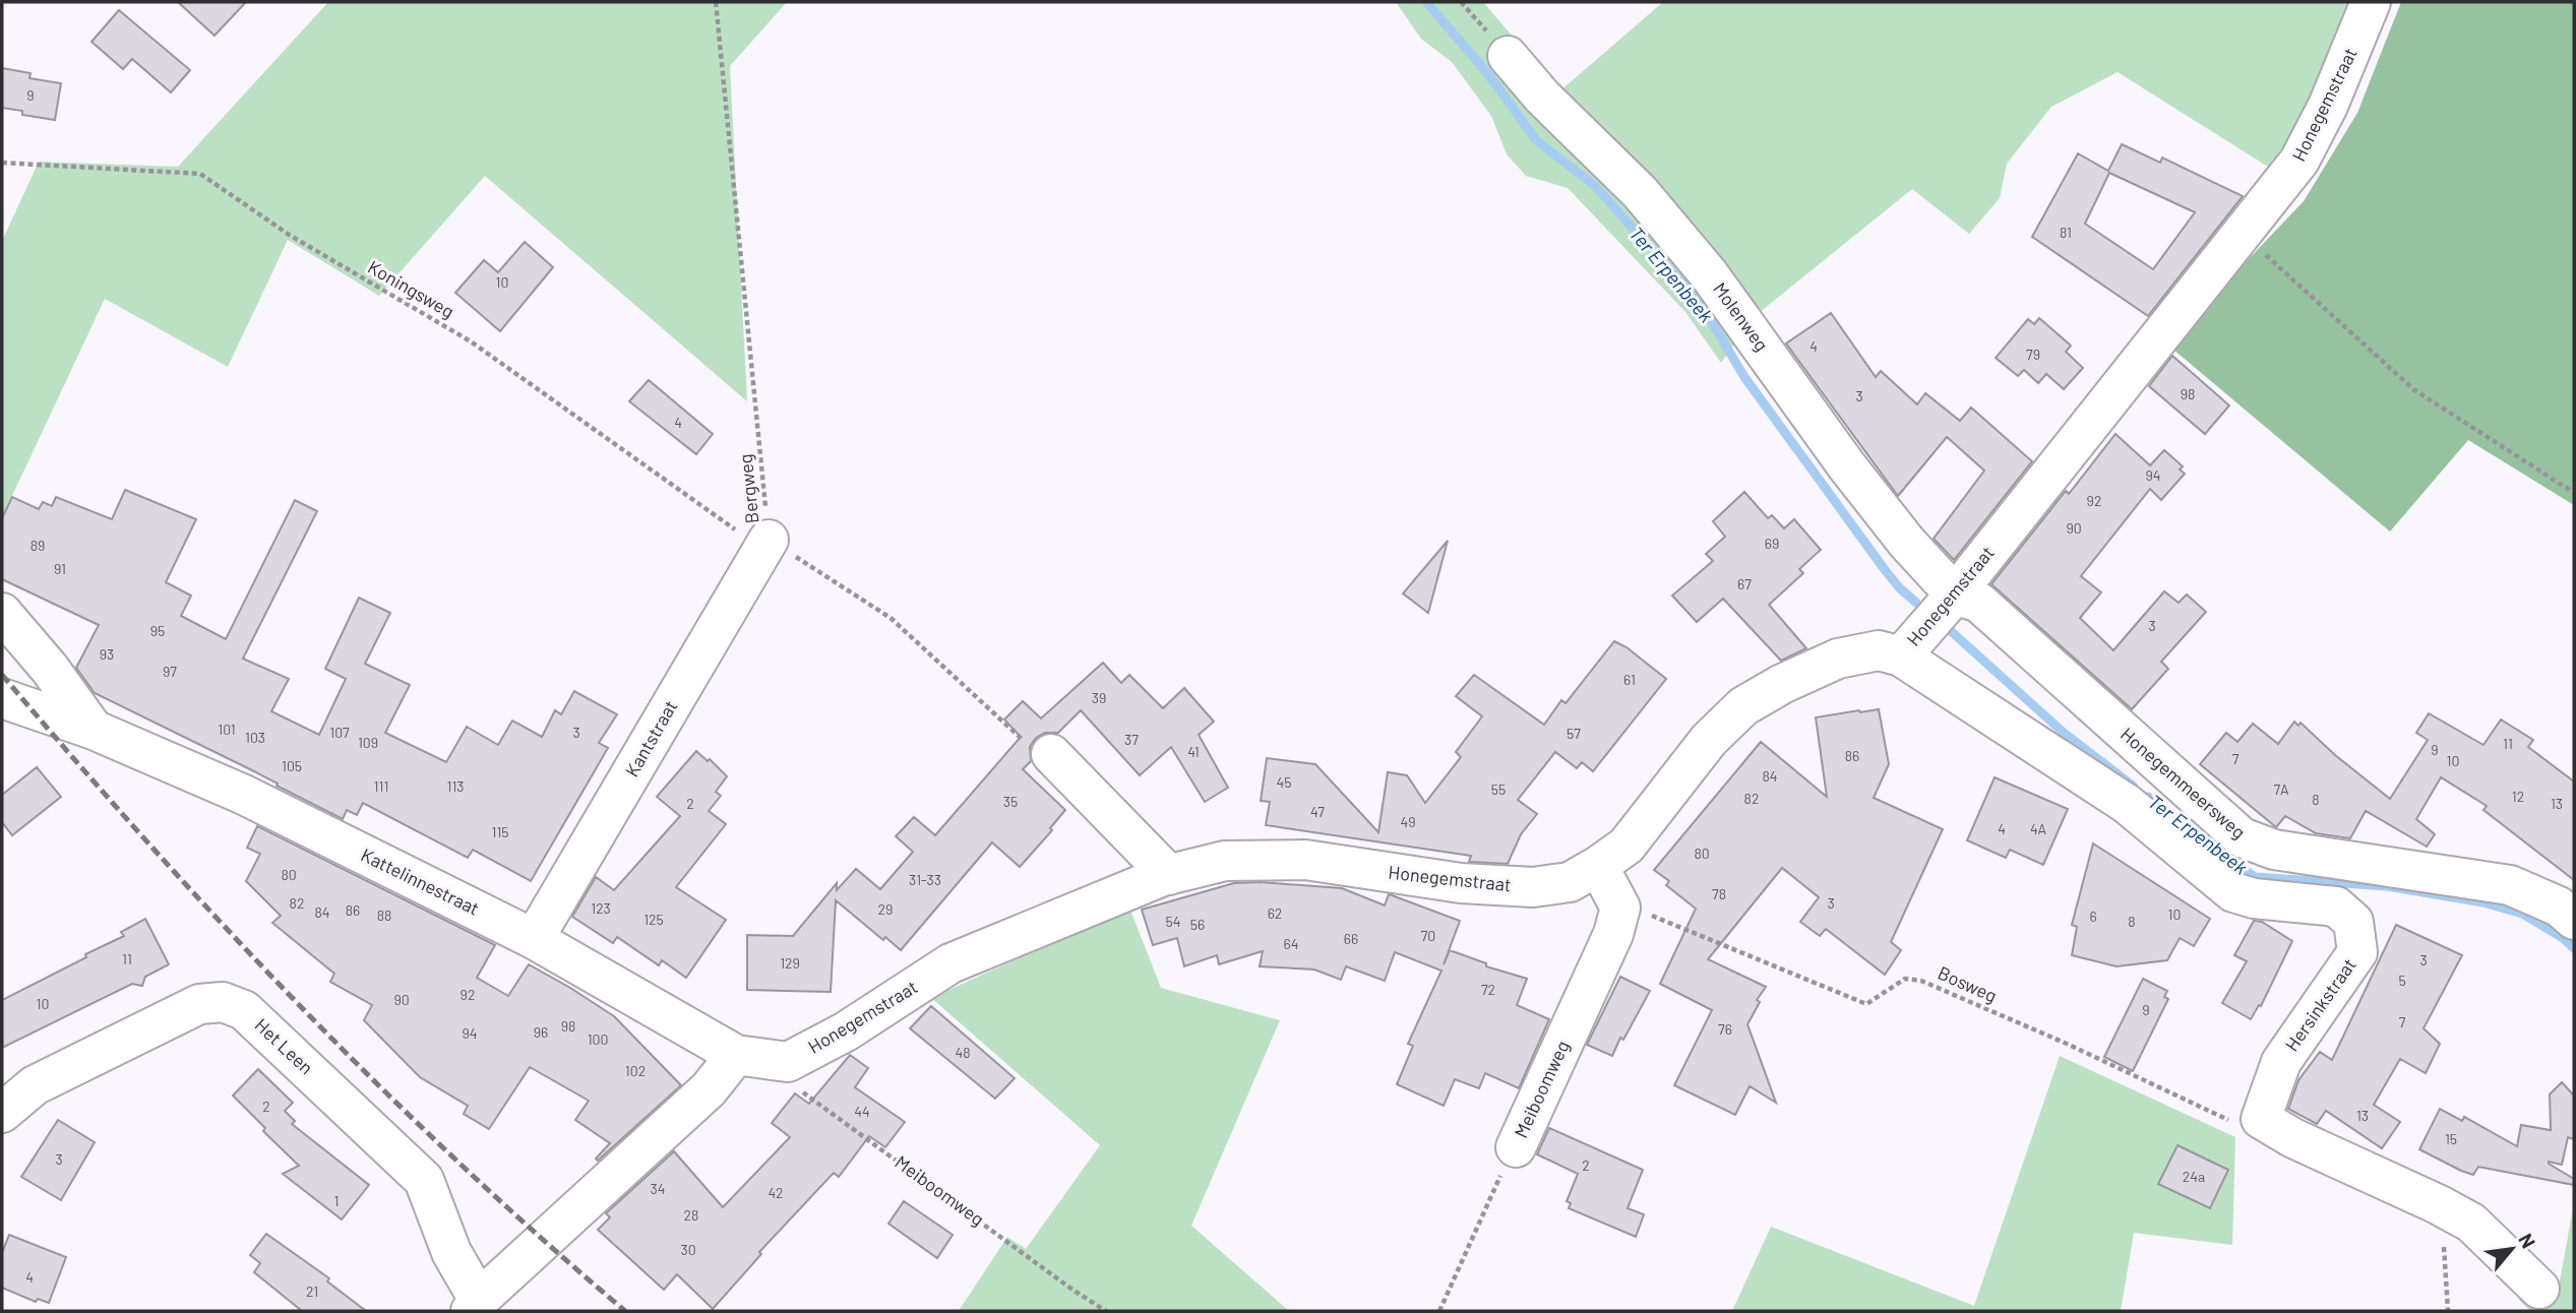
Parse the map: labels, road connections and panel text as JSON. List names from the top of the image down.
{
  "streets": {
    "street": [
      "Honegemstraat",
      "Molenweg",
      "Kantstraat",
      "Honegemmeersweg",
      "Kattelinnestraat",
      "Hersinkstraat",
      "Het Leen",
      "Meiboomweg"
    ],
    "path": ["Koningsweg", "Bergweg", "Bosweg"]
  },
  "crossings": [
    ["Honegemstraat", "Molenweg"],
    ["Honegemstraat", "Honegemmeersweg"],
    ["Honegemstraat", "Kattelinnestraat"],
    ["Honegemstraat", "Hersinkstraat"],
    ["Honegemstraat", "Meiboomweg"],
    ["Koningsweg", "Bergweg"],
    ["Koningsweg", "Kantstraat"],
    ["Molenweg", "Honegemmeersweg"],
    ["Bergweg", "Kantstraat"],
    ["Kantstraat", "Kattelinnestraat"],
    ["Bosweg", "Hersinkstraat"],
    ["Bosweg", "Meiboomweg"]
  ],
  "water": ["Ter Erpenbeek"],
  "house_numbers": [
    "9",
    "81",
    "10",
    "4",
    "79",
    "98",
    "3",
    "4",
    "94",
    "92",
    "90",
    "69",
    "89",
    "91",
    "67",
    "3",
    "95",
    "93",
    "97",
    "61",
    "39",
    "101",
    "107",
    "3",
    "57",
    "103",
    "37",
    "109",
    "11",
    "9",
    "41",
    "86",
    "7",
    "10",
    "105",
    "84",
    "45",
    "111",
    "113",
    "55",
    "7A",
    "12",
    "82",
    "8",
    "35",
    "2",
    "13",
    "47",
    "49",
    "4",
    "4A",
    "115",
    "80",
    "80",
    "31-33",
    "78",
    "82",
    "3",
    "123",
    "29",
    "86",
    "84",
    "62",
    "10",
    "88",
    "6",
    "125",
    "54",
    "8",
    "56",
    "70",
    "66",
    "64",
    "11",
    "3",
    "129",
    "5",
    "72",
    "92",
    "90",
    "10",
    "9",
    "7",
    "98",
    "76",
    "96",
    "94",
    "100",
    "48",
    "102",
    "2",
    "44",
    "13",
    "15",
    "3",
    "2",
    "24a",
    "34",
    "42",
    "1",
    "28",
    "30",
    "4",
    "21"
  ],
  "north": "top right"
}
